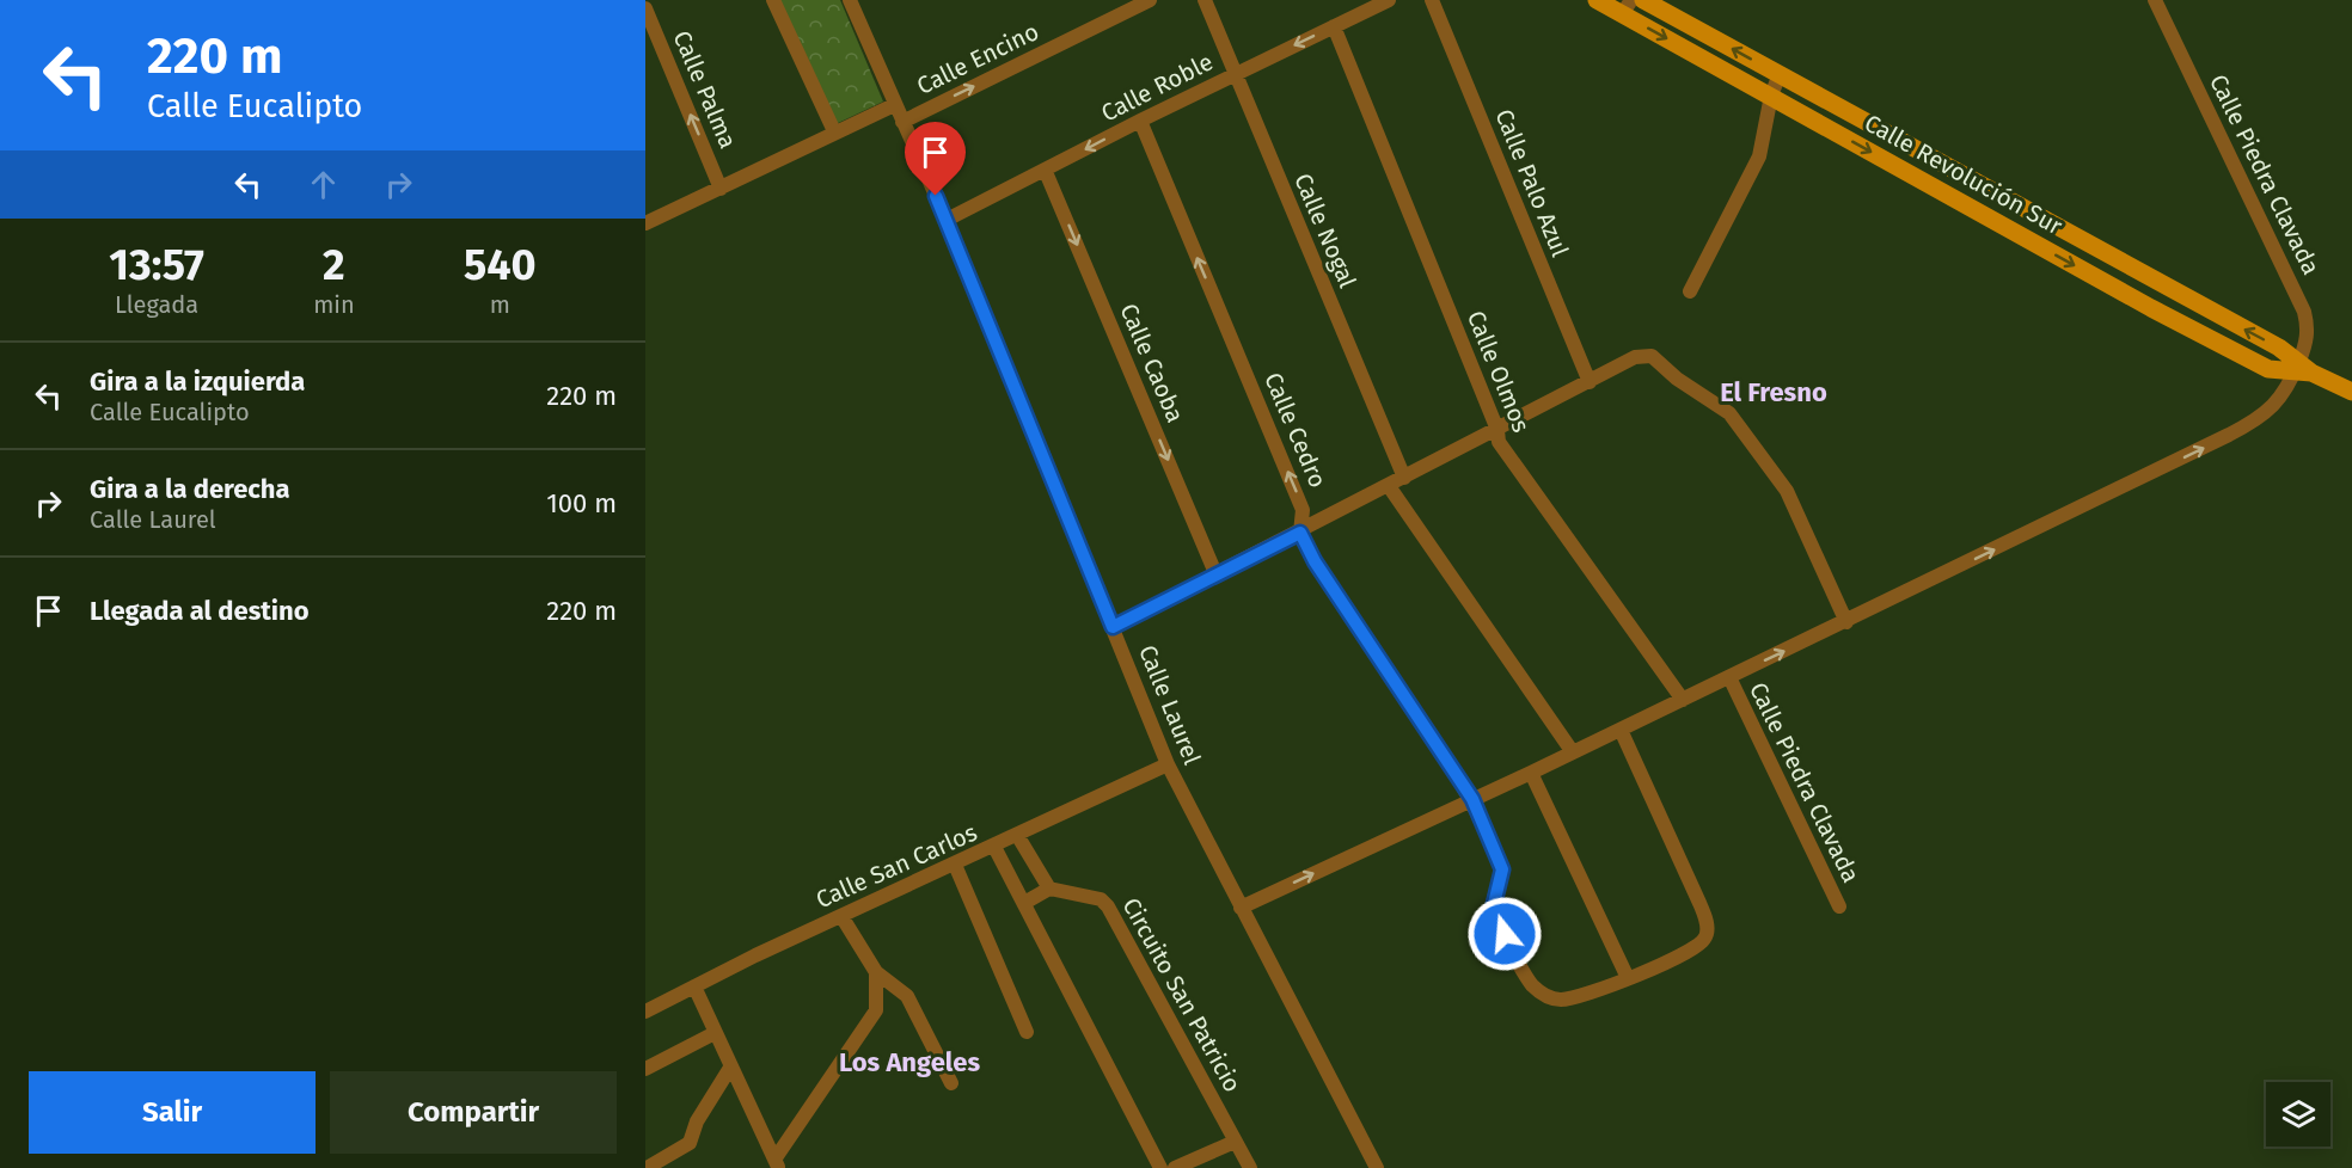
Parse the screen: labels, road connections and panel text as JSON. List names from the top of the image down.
{
  "streets": {
    "main road": ["Calle Revolución Sur"],
    "street": [
      "Calle Encino",
      "Calle Roble",
      "Calle Palma",
      "Calle Piedra Clavada",
      "Calle Palo Azul",
      "Calle Nogal",
      "Calle Caoba",
      "Calle Olmos",
      "Calle Cedro",
      "Calle Laurel",
      "Calle San Carlos",
      "Circuito San Patricio"
    ]
  },
  "crossings": [
    ["Calle Encino", "Calle Laurel"],
    ["Calle Roble", "Calle Nogal"],
    ["Calle Roble", "Calle Caoba"],
    ["Calle Roble", "Calle Olmos"],
    ["Calle Roble", "Calle Cedro"],
    ["Calle Roble", "Calle Laurel"],
    ["Calle Revolución Sur", "Calle Piedra Clavada"],
    ["Calle Laurel", "Calle San Carlos"]
  ],
  "one_way": [
    "Calle Encino",
    "Calle Roble",
    "Calle Caoba",
    "Calle Cedro"
  ],
  "districts": ["El Fresno", "Los Angeles"],
  "page": {
    "turn": ["220 m", "Calle Eucalipto"],
    "eta": [
      "13:57",
      "Llegada",
      "2",
      "min",
      "540",
      "m"
    ],
    "list": [
      {
        "name": "Gira a la izquierda",
        "note": "Calle Eucalipto",
        "value": "220 m"
      },
      {
        "name": "Gira a la derecha",
        "note": "Calle Laurel",
        "value": "100 m"
      },
      {
        "name": "Llegada al destino",
        "value": "220 m"
      }
    ],
    "buttons": ["Salir", "Compartir"]
  }
}
